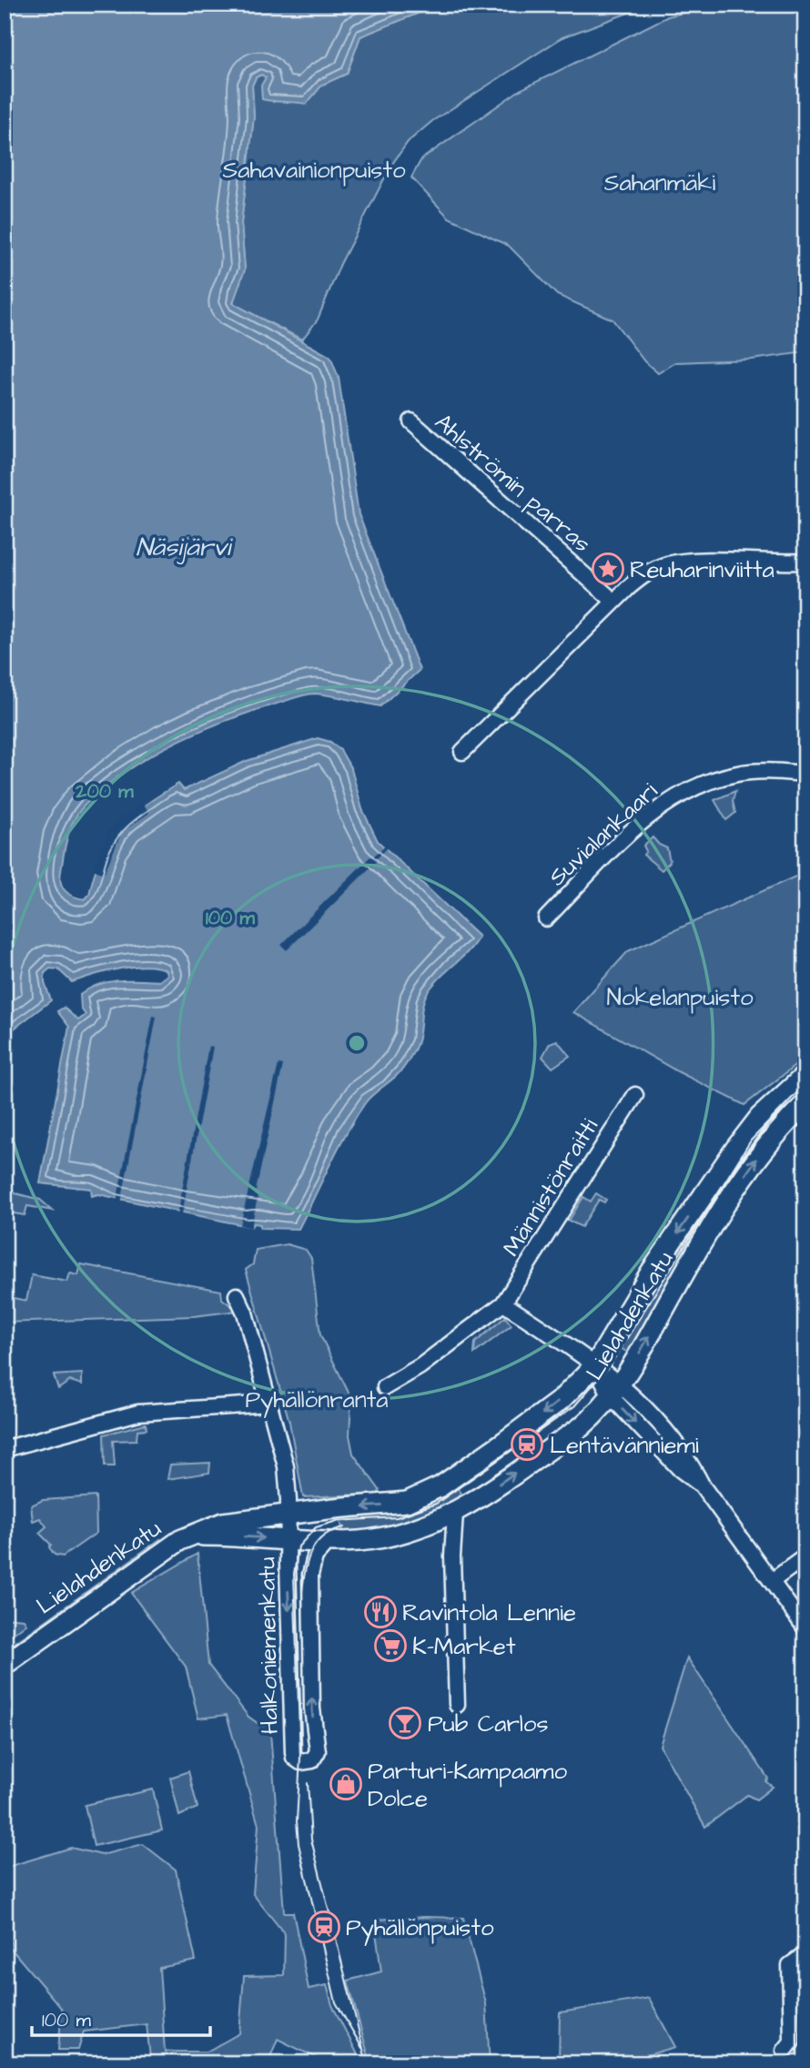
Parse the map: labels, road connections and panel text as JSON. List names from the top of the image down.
{
  "streets": {
    "main road": ["Lielahdenkatu"],
    "street": [
      "Ahlströmin parras",
      "Suvialankaari",
      "Männistönraitti",
      "Halkoniemenkatu"
    ]
  },
  "crossings": [
    ["Lielahdenkatu", "Halkoniemenkatu"]
  ],
  "water": ["Näsijärvi"],
  "parks": [
    "Sahavainionpuisto",
    "Sahanmäki",
    "Nokelanpuisto",
    "Pyhällönranta"
  ],
  "places": {
    "place": ["Reuharinviitta"],
    "station": ["Lentävänniemi", "Pyhällönpuisto"],
    "restaurant": ["Ravintola Lennie"],
    "supermarket": ["K-Market"],
    "bar": ["Pub Carlos"],
    "shop": ["Parturi-Kampaamo Dolce"]
  },
  "scale_bar": "100 m",
  "rings": ["200 m", "100 m"]
}
